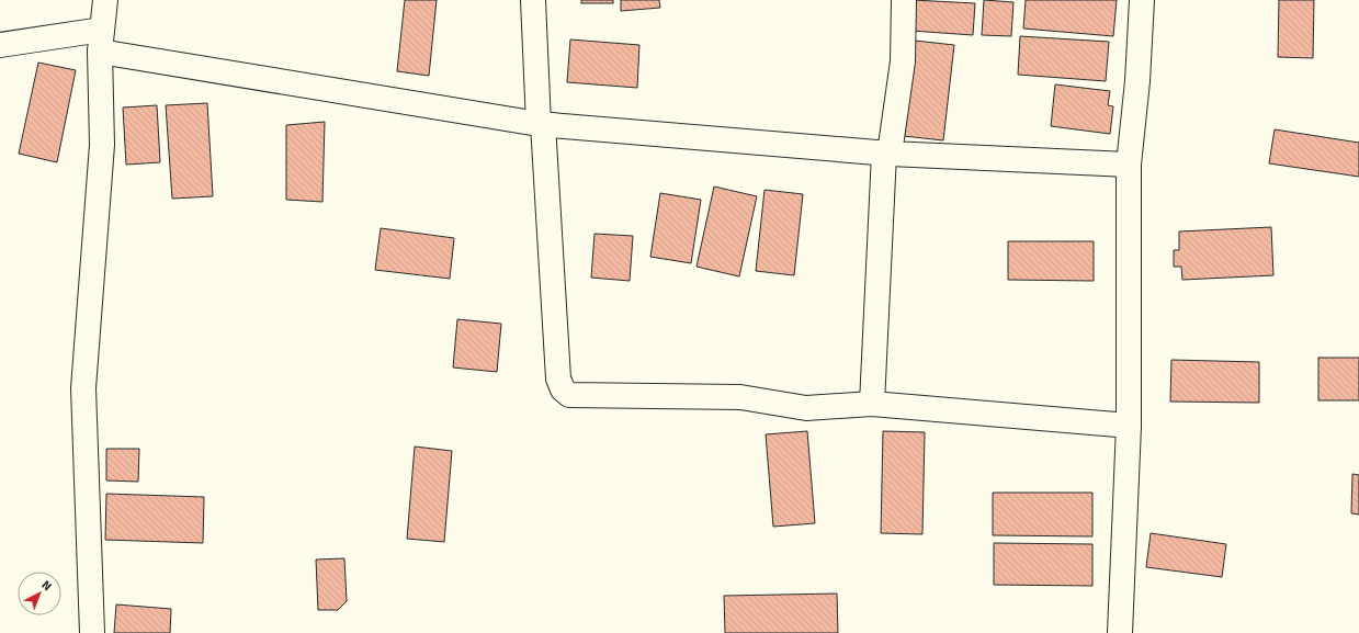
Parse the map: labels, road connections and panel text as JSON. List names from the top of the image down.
{
  "north": "top right"
}
